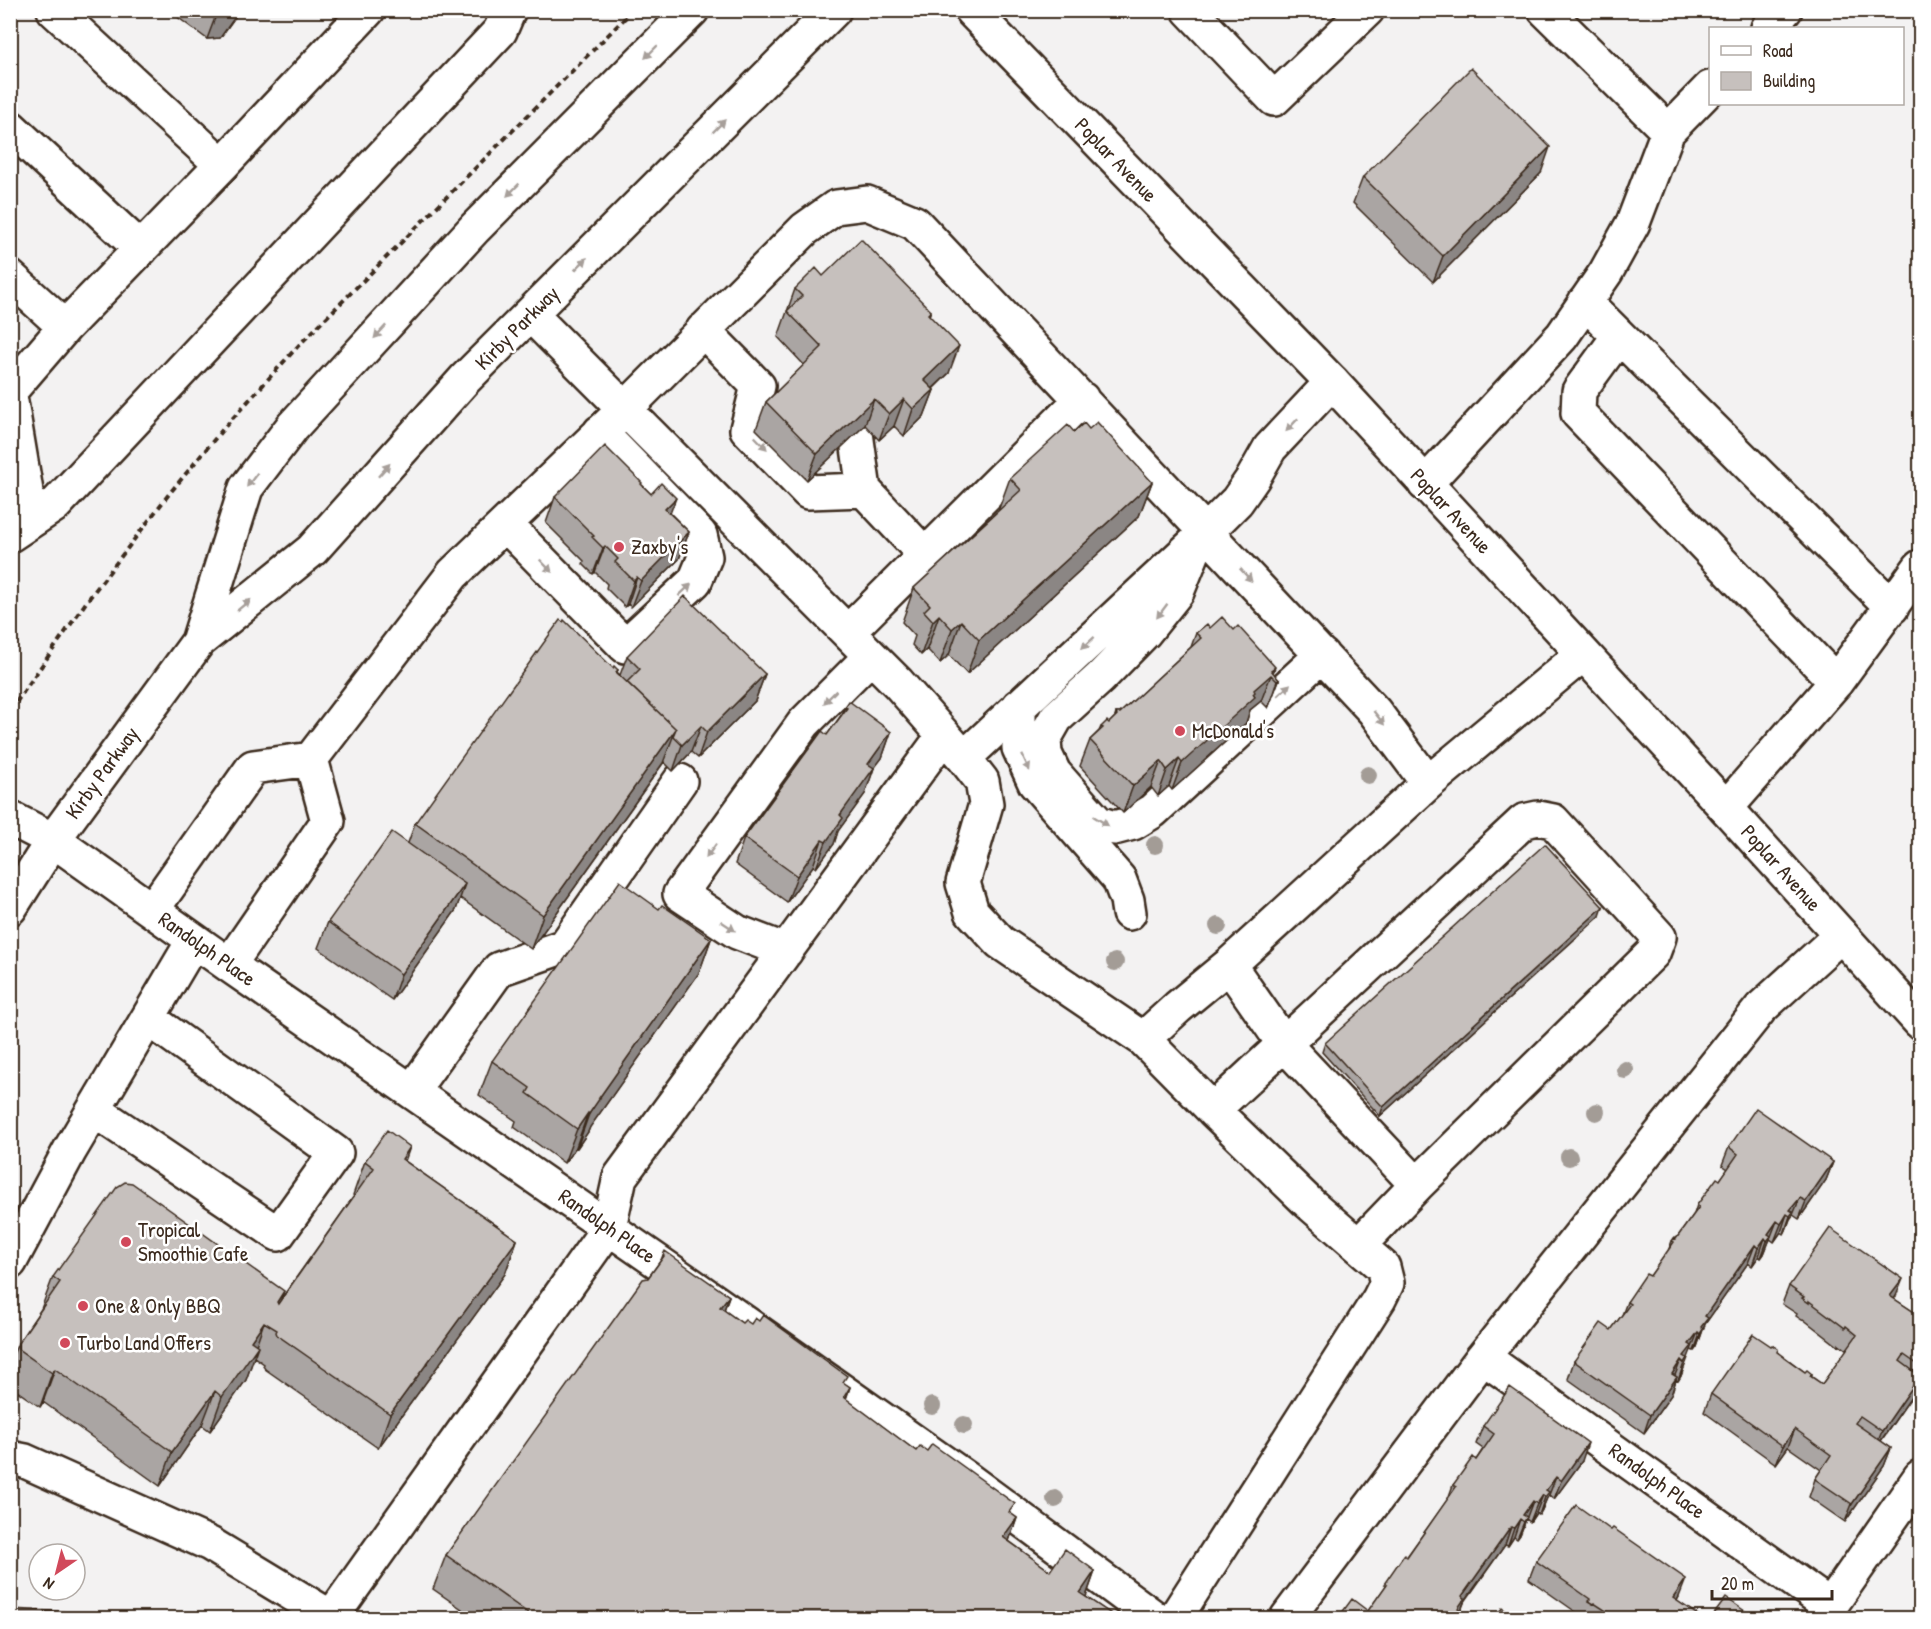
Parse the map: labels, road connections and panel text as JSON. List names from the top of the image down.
{
  "streets": {
    "main road": ["Poplar Avenue", "Kirby Parkway", "Randolph Place"]
  },
  "crossings": [
    ["Kirby Parkway", "Randolph Place"]
  ],
  "places": [
    "Zaxby's",
    "McDonald's",
    "Tropical Smoothie Cafe",
    "One & Only BBQ",
    "Turbo Land Offers"
  ],
  "legend": ["Road", "Building"],
  "scale_bar": "20 m",
  "north": "bottom left"
}
